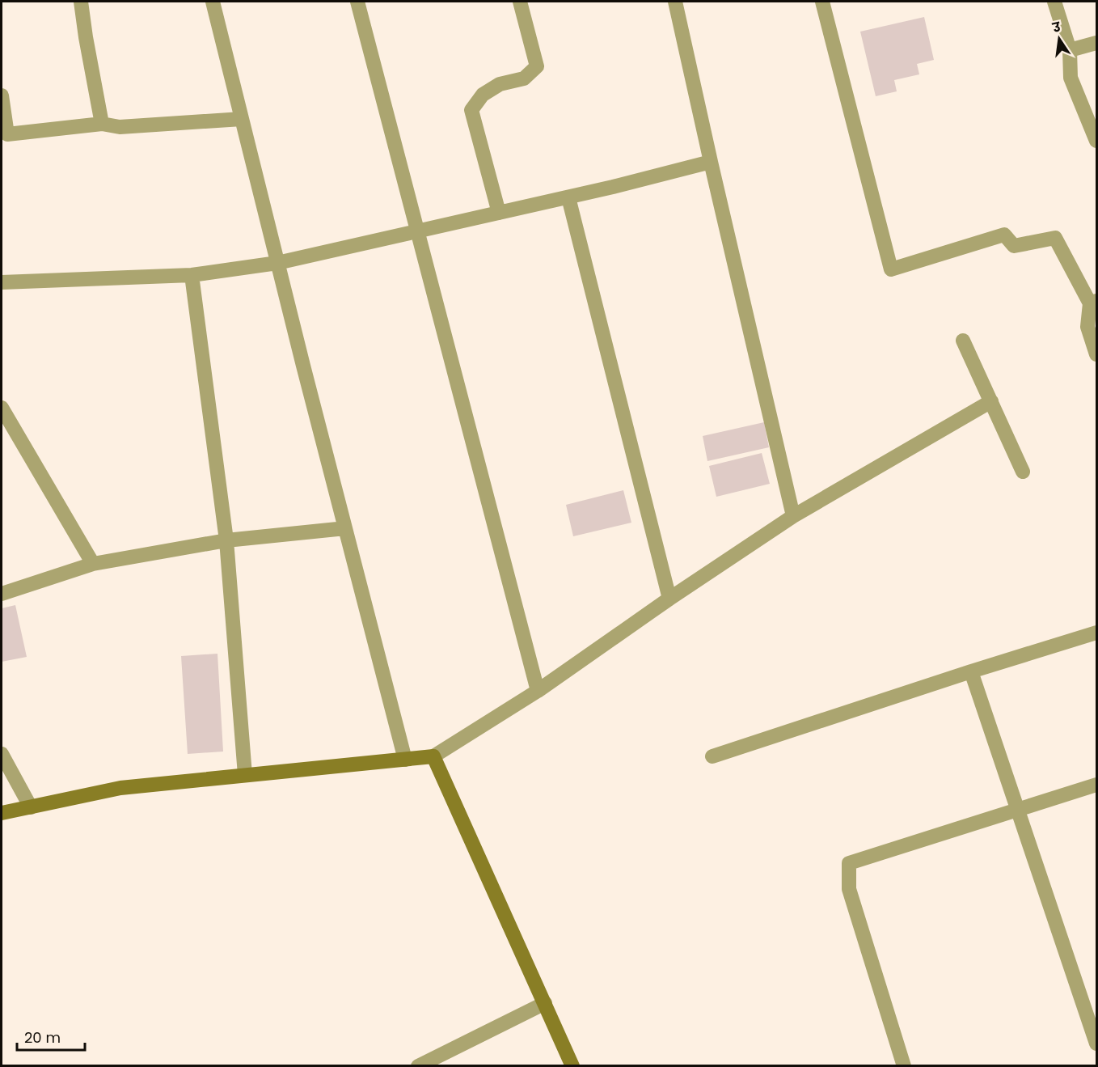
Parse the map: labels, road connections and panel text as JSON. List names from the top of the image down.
{
  "scale_bar": "20 m",
  "north": "top"
}
